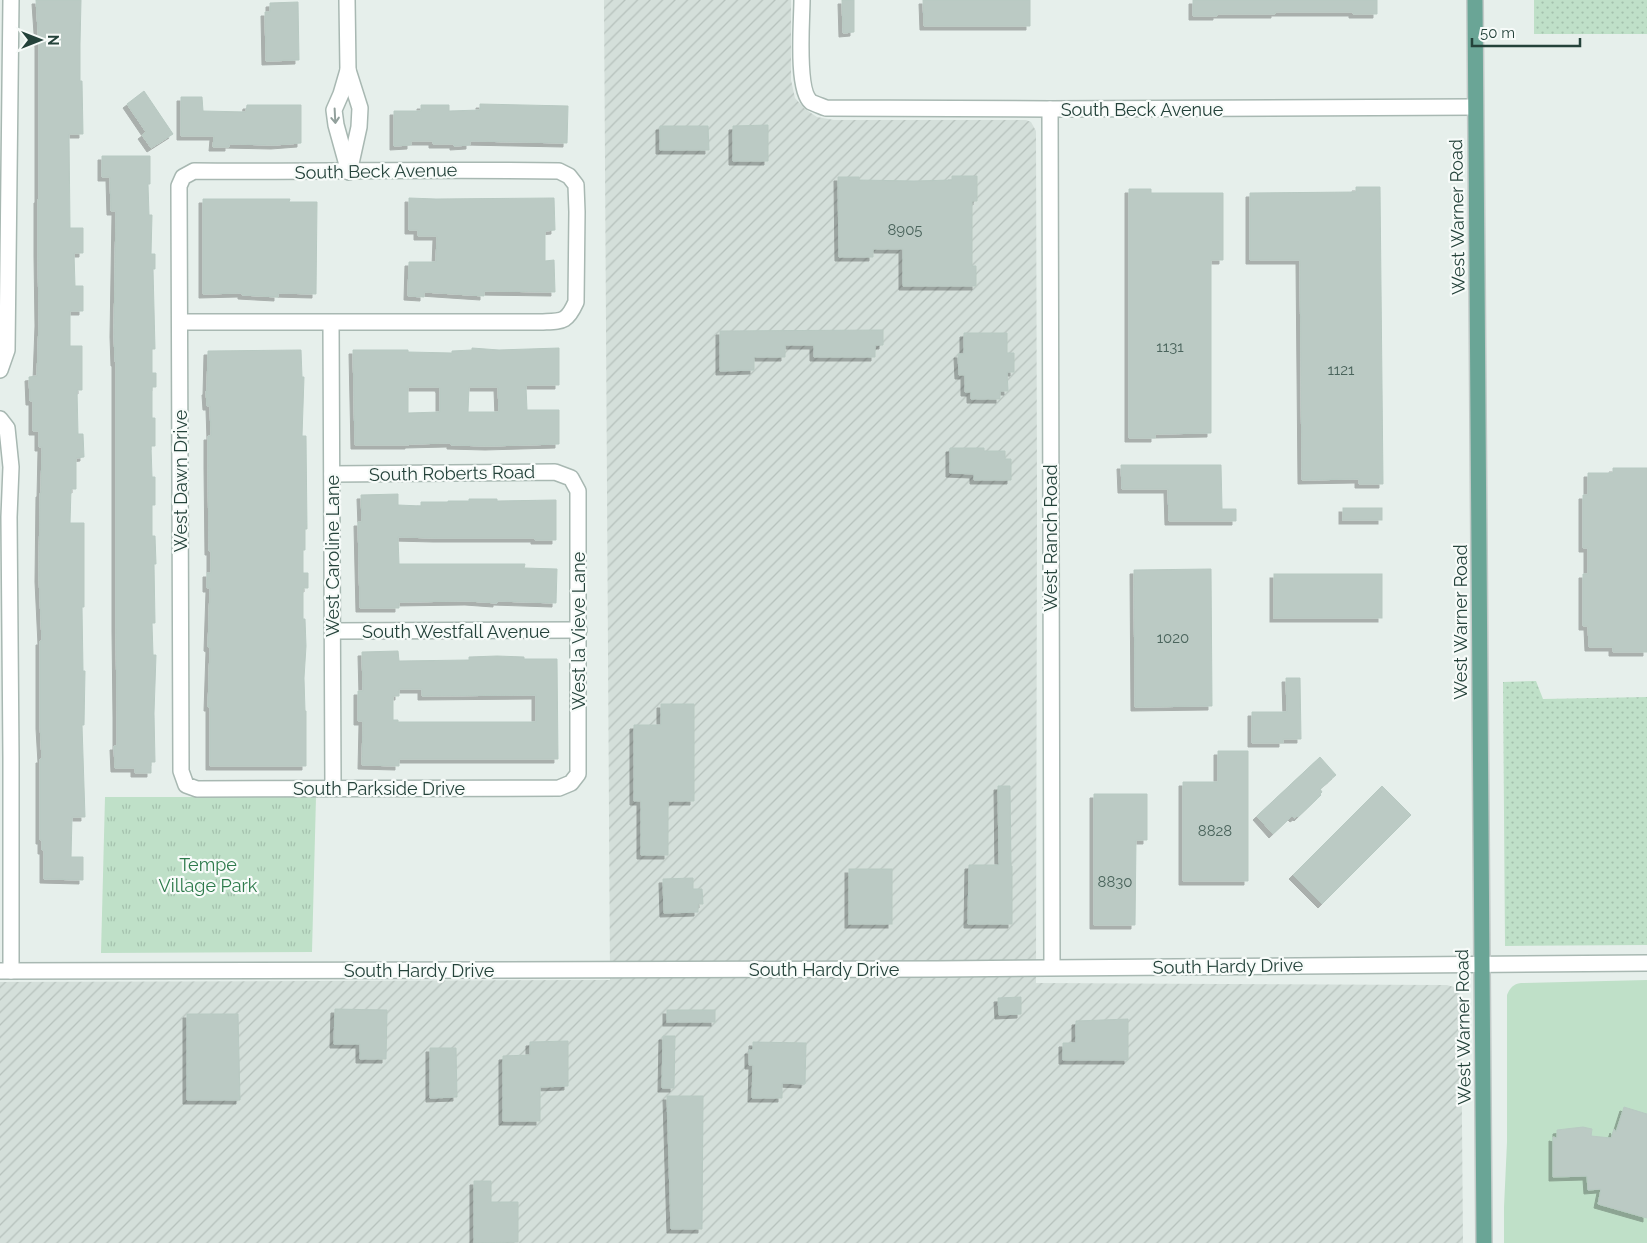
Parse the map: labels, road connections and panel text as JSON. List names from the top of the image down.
{
  "streets": {
    "main road": ["West Warner Road"],
    "street": [
      "South Beck Avenue",
      "South Roberts Road",
      "West Dawn Drive",
      "West Ranch Road",
      "West Caroline Lane",
      "South Westfall Avenue",
      "West la Vieve Lane",
      "South Parkside Drive",
      "South Hardy Drive"
    ]
  },
  "crossings": [
    ["South Beck Avenue", "West Warner Road"],
    ["South Beck Avenue", "West Dawn Drive"],
    ["South Beck Avenue", "West Ranch Road"],
    ["South Beck Avenue", "West Caroline Lane"],
    ["West Warner Road", "South Hardy Drive"],
    ["South Roberts Road", "West Caroline Lane"],
    ["South Roberts Road", "West la Vieve Lane"],
    ["West Dawn Drive", "South Parkside Drive"],
    ["West Ranch Road", "South Hardy Drive"],
    ["West Caroline Lane", "South Westfall Avenue"],
    ["West Caroline Lane", "South Parkside Drive"],
    ["South Westfall Avenue", "West la Vieve Lane"],
    ["West la Vieve Lane", "South Parkside Drive"]
  ],
  "parks": ["Tempe Village Park"],
  "house_numbers": [
    "8905",
    "1131",
    "1121",
    "1020",
    "8828",
    "8830"
  ],
  "scale_bar": "50 m",
  "north": "right"
}
